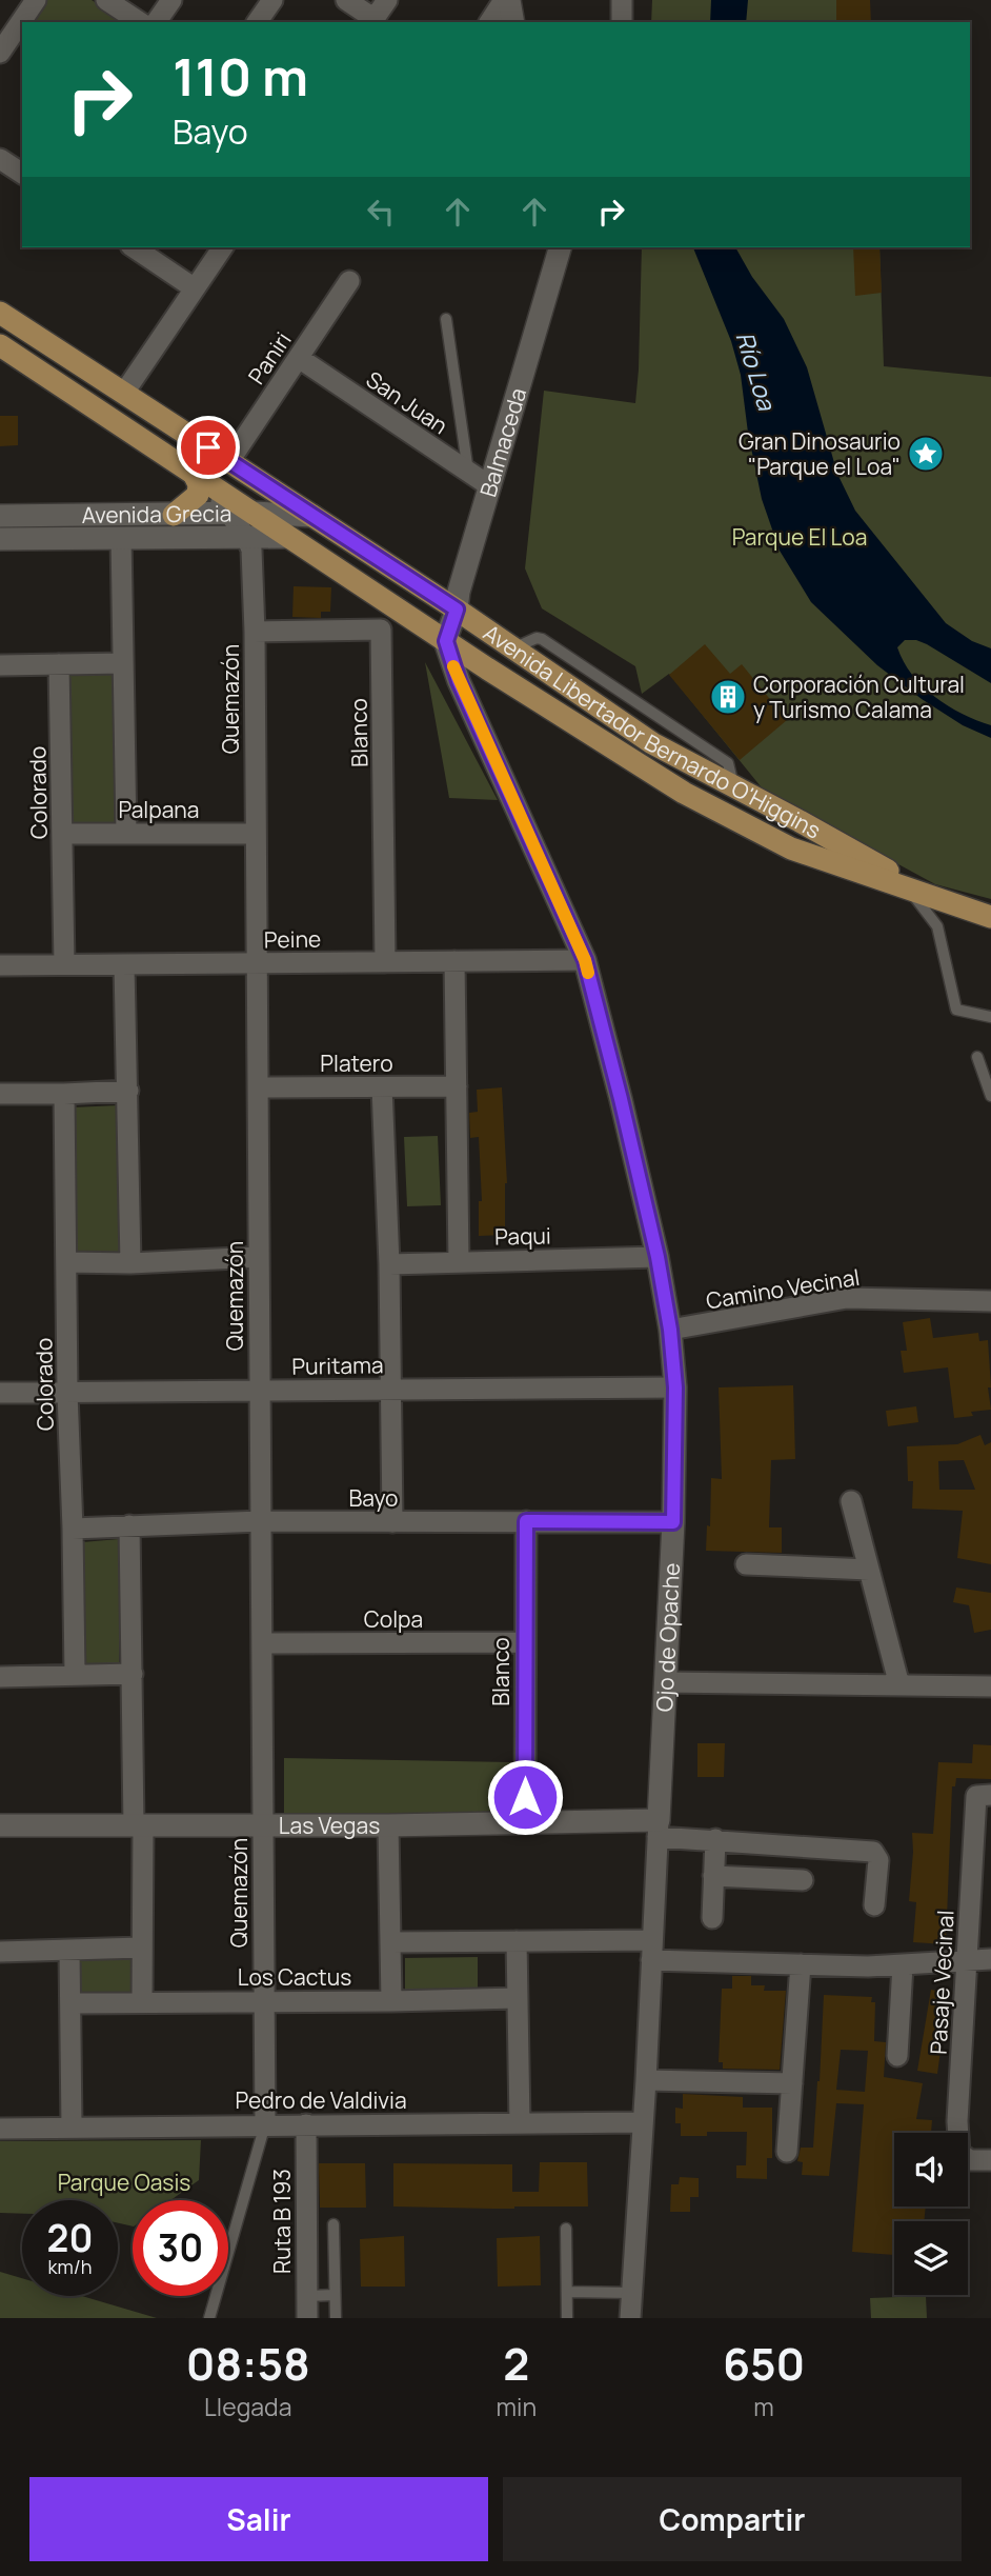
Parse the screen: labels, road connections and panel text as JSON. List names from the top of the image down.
{
  "streets": {
    "main road": [
      "Balmaceda",
      "Avenida Grecia",
      "Avenida Libertador Bernardo O'Higgins",
      "Ojo de Opache",
      "Las Vegas"
    ],
    "street": [
      "Paniri",
      "San Juan",
      "Quemazón",
      "Blanco",
      "Colorado",
      "Palpana",
      "Peine",
      "Platero",
      "Paqui",
      "Camino Vecinal",
      "Puritama",
      "Bayo",
      "Colpa",
      "Los Cactus",
      "Pasaje Vecinal",
      "Pedro de Valdivia",
      "Ruta B 193"
    ]
  },
  "crossings": [
    ["Paniri", "San Juan"],
    ["Paniri", "Avenida Libertador Bernardo O'Higgins"],
    ["San Juan", "Balmaceda"],
    ["Balmaceda", "Avenida Libertador Bernardo O'Higgins"],
    ["Balmaceda", "Ojo de Opache"],
    ["Avenida Grecia", "Quemazón"],
    ["Avenida Grecia", "Avenida Libertador Bernardo O'Higgins"],
    ["Quemazón", "Avenida Libertador Bernardo O'Higgins"],
    ["Quemazón", "Blanco"],
    ["Quemazón", "Palpana"],
    ["Quemazón", "Peine"],
    ["Quemazón", "Platero"],
    ["Quemazón", "Puritama"],
    ["Quemazón", "Bayo"],
    ["Quemazón", "Colpa"],
    ["Quemazón", "Las Vegas"],
    ["Quemazón", "Los Cactus"],
    ["Quemazón", "Pedro de Valdivia"],
    ["Avenida Libertador Bernardo O'Higgins", "Ojo de Opache"],
    ["Blanco", "Peine"],
    ["Blanco", "Bayo"],
    ["Blanco", "Colpa"],
    ["Blanco", "Las Vegas"],
    ["Colorado", "Palpana"],
    ["Colorado", "Peine"],
    ["Colorado", "Puritama"],
    ["Colorado", "Bayo"],
    ["Peine", "Ojo de Opache"],
    ["Paqui", "Ojo de Opache"],
    ["Camino Vecinal", "Ojo de Opache"],
    ["Puritama", "Ojo de Opache"],
    ["Bayo", "Ojo de Opache"],
    ["Ojo de Opache", "Las Vegas"],
    ["Ojo de Opache", "Pedro de Valdivia"],
    ["Pedro de Valdivia", "Ruta B 193"]
  ],
  "water": ["Río Loa"],
  "parks": ["Parque El Loa", "Parque Oasis"],
  "places": {
    "place": ["Gran Dinosaurio \"Parque el Loa\""],
    "building": ["Corporación Cultural y Turismo Calama"]
  },
  "page": {
    "turn": ["110 m", "Bayo"],
    "speed": "20 km/h",
    "limit": "30",
    "eta": [
      "08:58",
      "Llegada",
      "2",
      "min",
      "650",
      "m"
    ],
    "buttons": ["Salir", "Compartir"]
  }
}
